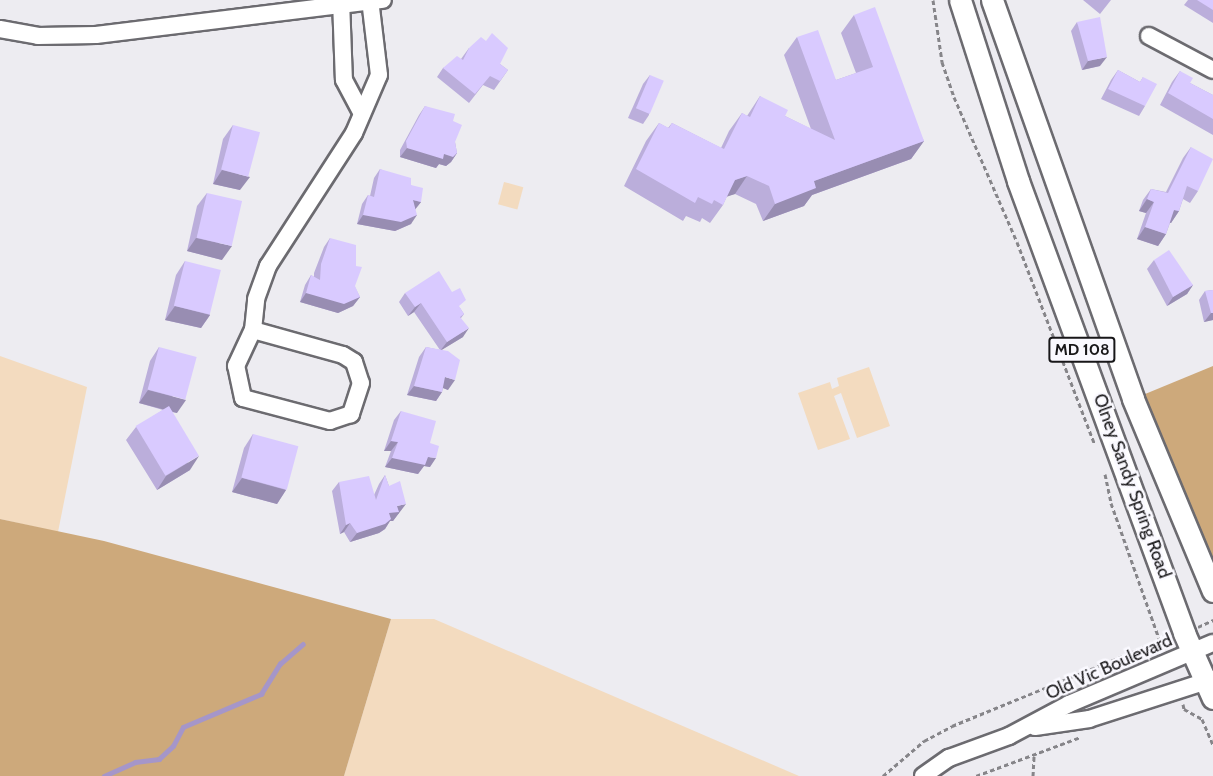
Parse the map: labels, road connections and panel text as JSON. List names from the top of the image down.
{
  "streets": {
    "main road": ["MD 108", "Olney Sandy Spring Road"],
    "street": ["Old Vic Boulevard"]
  },
  "crossings": [
    ["Olney Sandy Spring Road", "Old Vic Boulevard"]
  ]
}
